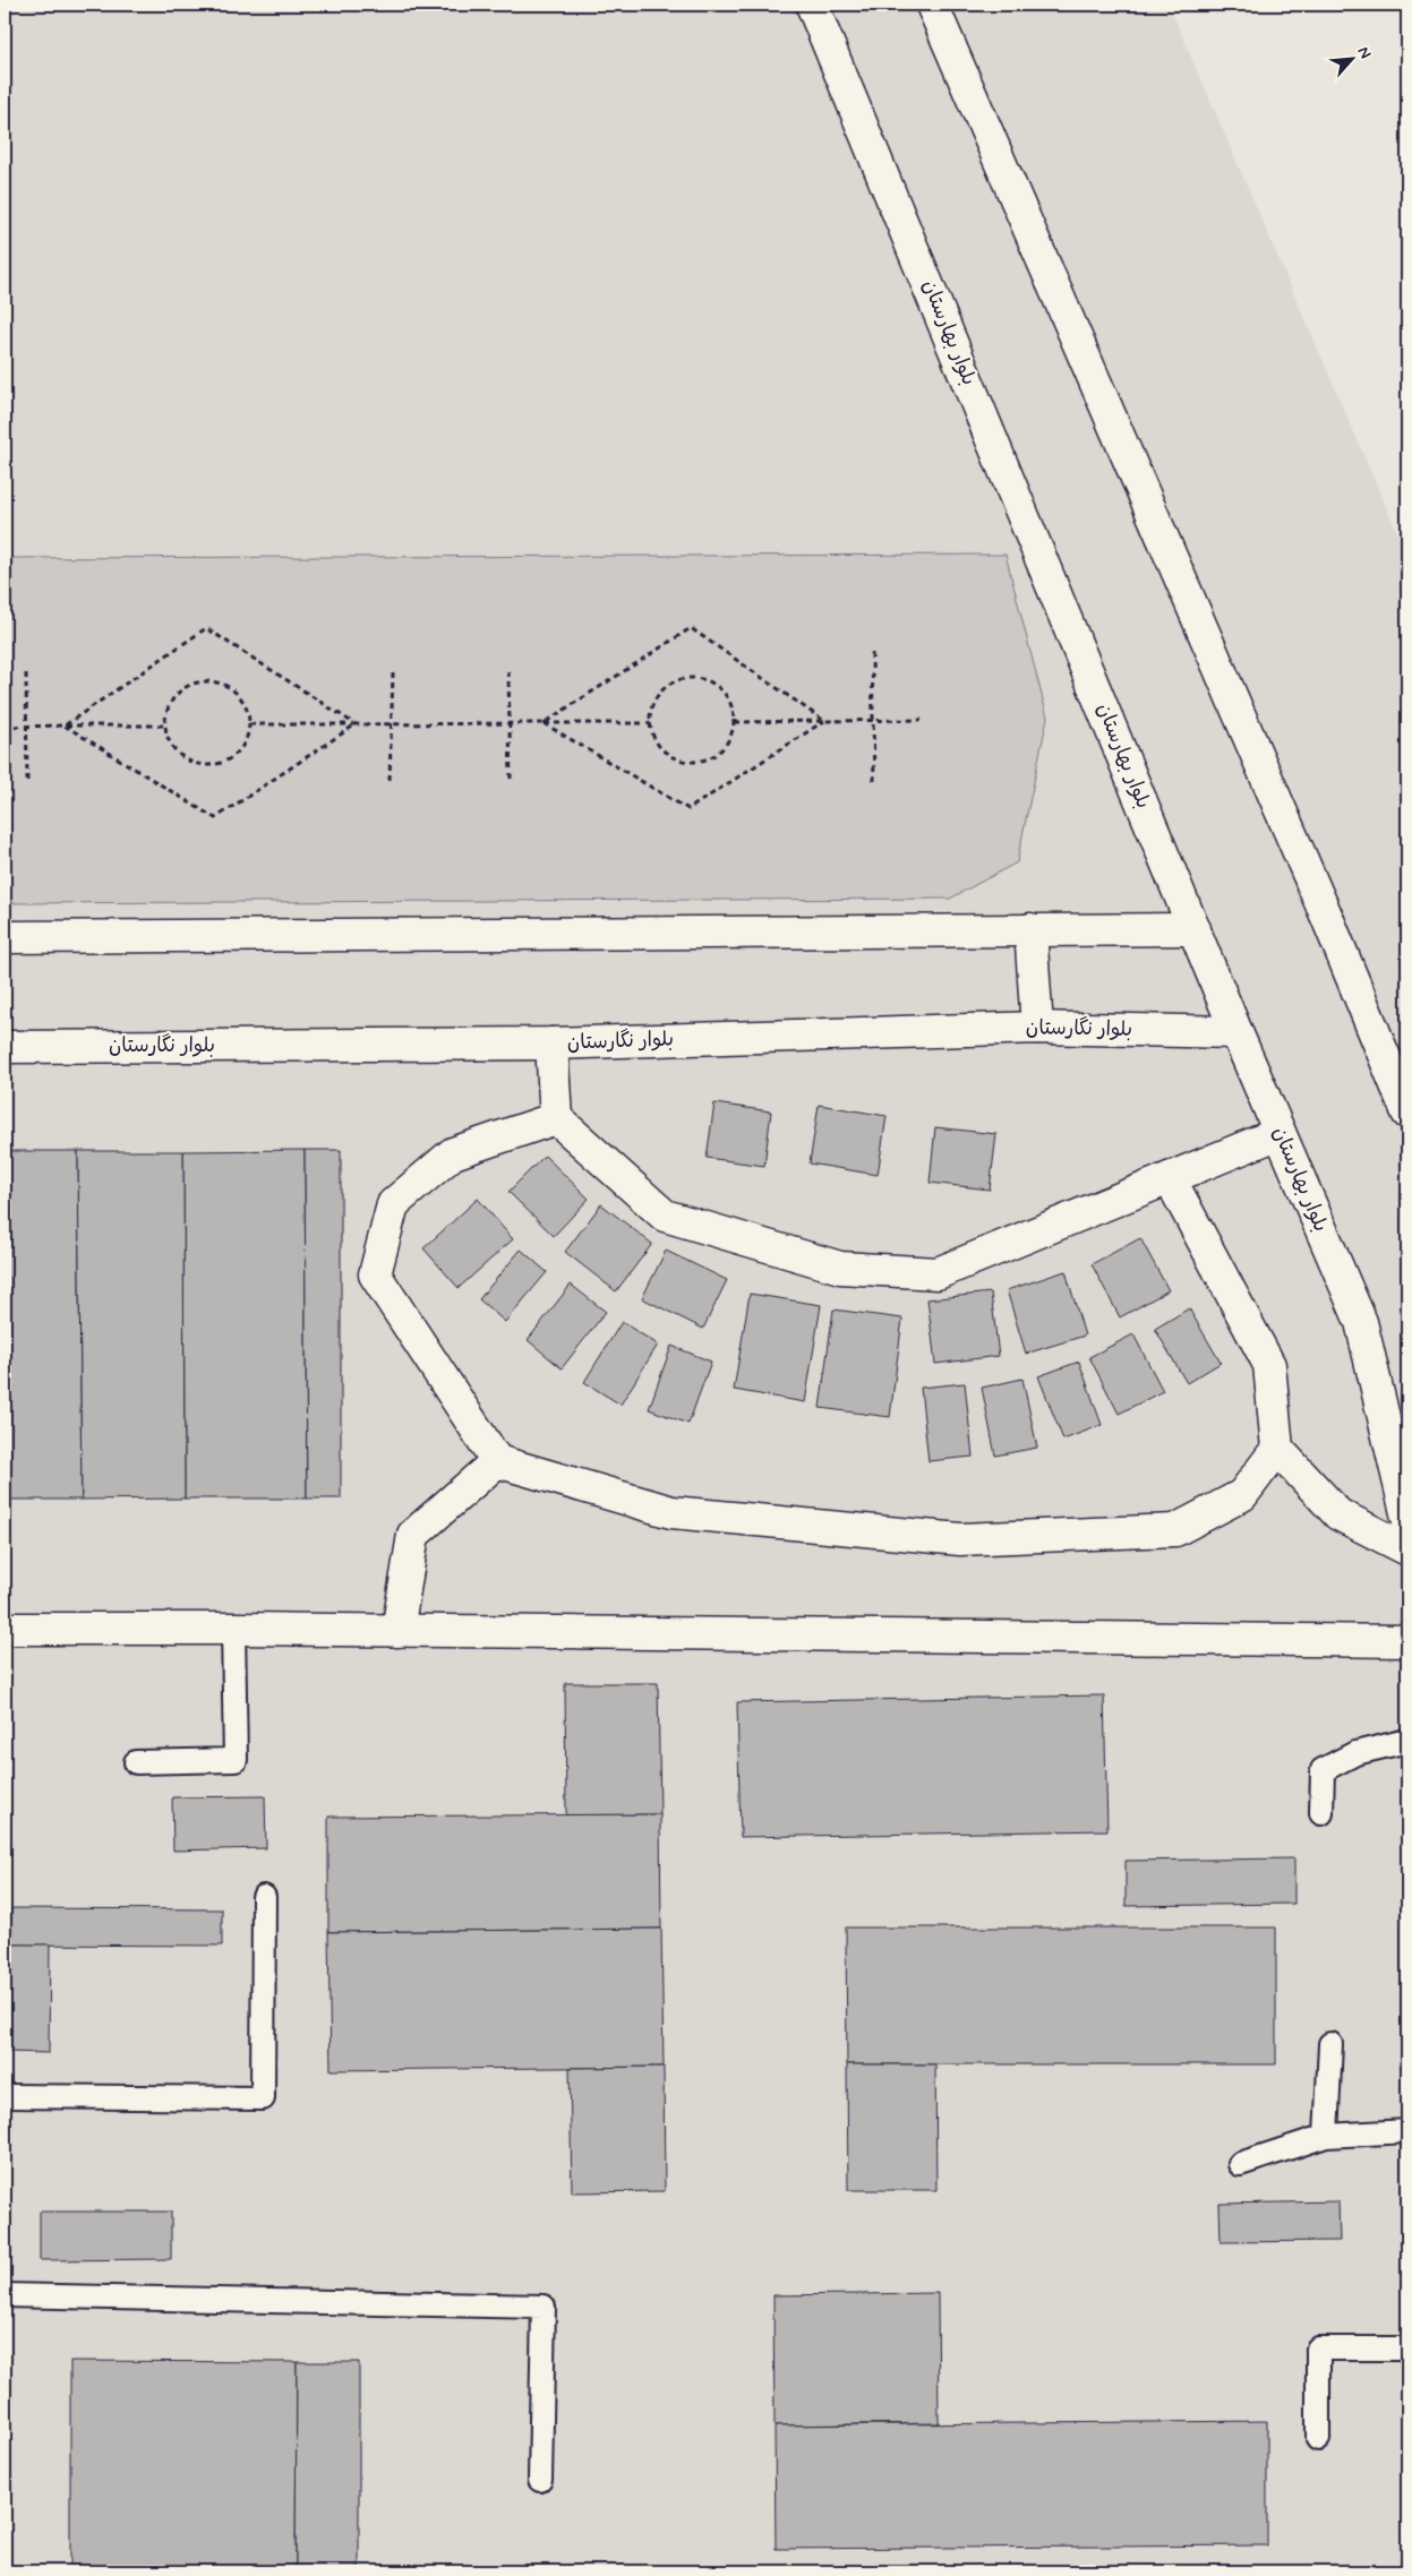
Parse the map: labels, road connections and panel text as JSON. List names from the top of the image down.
{
  "streets": {
    "street": ["بلوار بهارستان", "بلوار نگارستان"]
  },
  "crossings": [
    ["بلوار بهارستان", "بلوار نگارستان"]
  ],
  "north": "top right"
}
